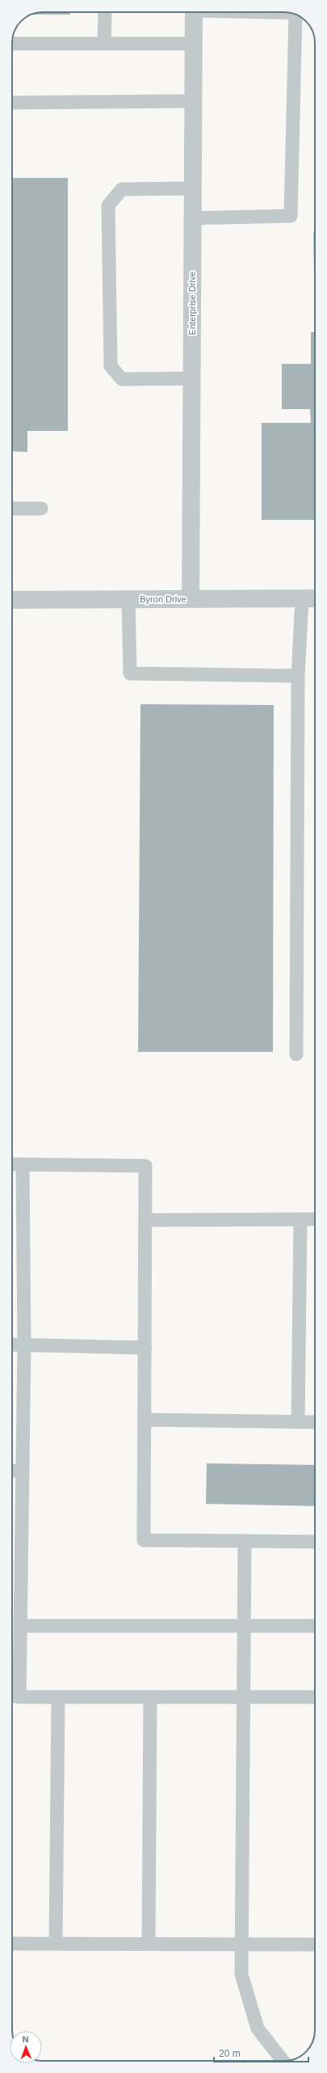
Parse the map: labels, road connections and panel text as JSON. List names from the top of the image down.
{
  "streets": {
    "street": ["Enterprise Drive", "Byron Drive"]
  },
  "crossings": [
    ["Enterprise Drive", "Byron Drive"]
  ],
  "scale_bar": "20 m",
  "north": "top"
}
